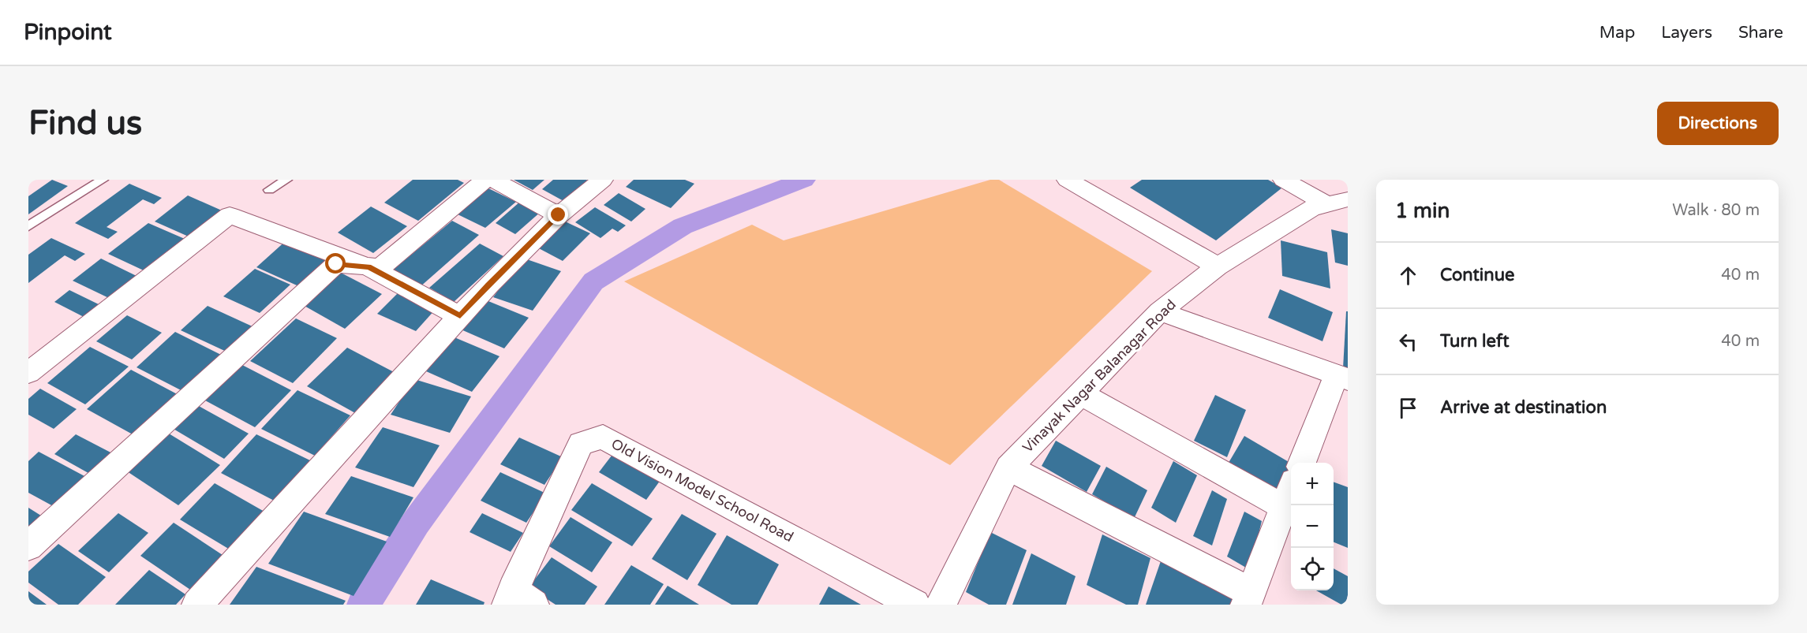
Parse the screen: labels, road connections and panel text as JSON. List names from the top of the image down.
{
  "streets": {
    "street": ["Vinayak Nagar Balanagar Road", "Old Vision Model School Road"]
  },
  "page": {
    "header": "Pinpoint",
    "nav": ["Map", "Layers", "Share"],
    "buttons": "Directions",
    "title": "Find us",
    "heading": ["1 min", "Walk · 80 m"],
    "list": [
      ["Continue", "40 m"],
      ["Turn left", "40 m"],
      "Arrive at destination"
    ],
    "map_buttons": ["+", "−"]
  }
}
